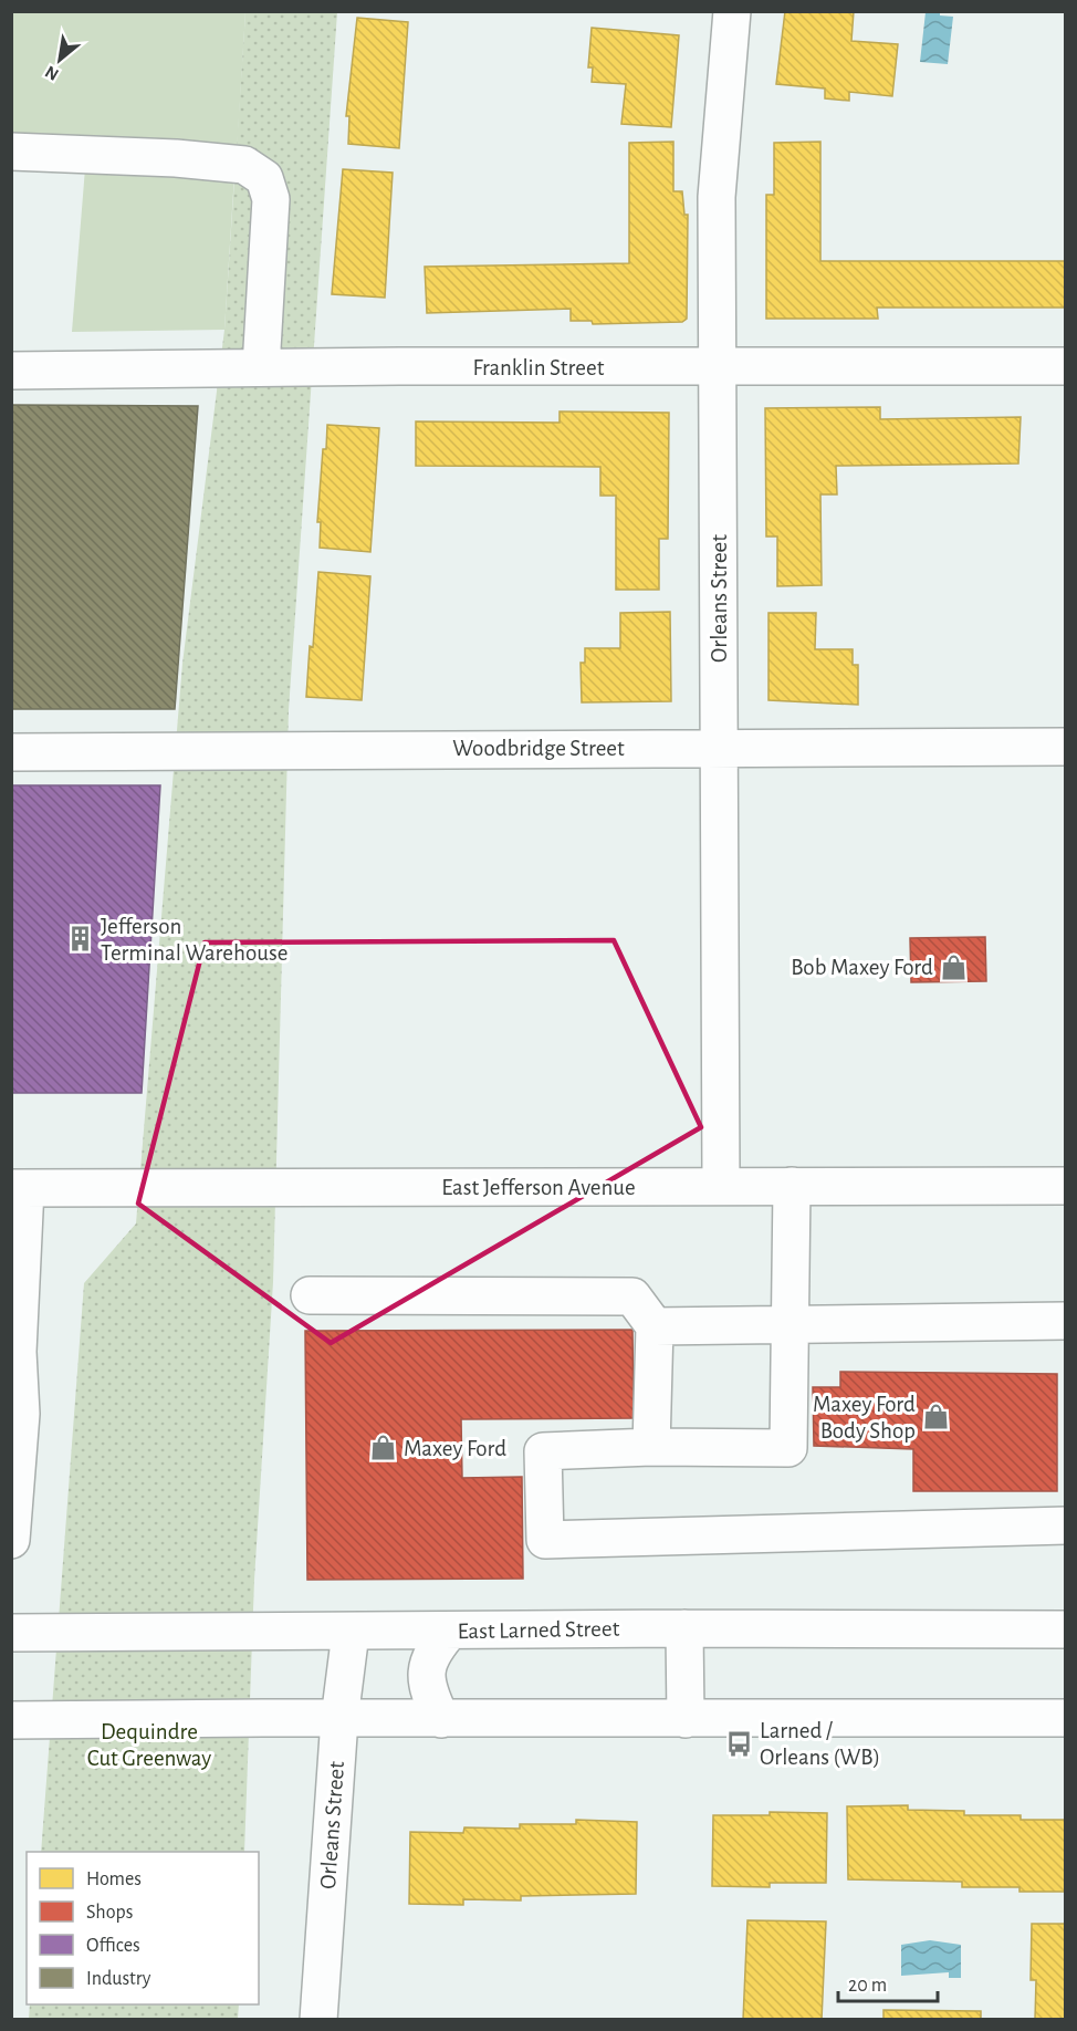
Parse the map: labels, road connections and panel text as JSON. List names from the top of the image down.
{
  "streets": {
    "street": [
      "Franklin Street",
      "Orleans Street",
      "Woodbridge Street",
      "East Jefferson Avenue",
      "East Larned Street"
    ]
  },
  "crossings": [
    ["Franklin Street", "Orleans Street"],
    ["Orleans Street", "Woodbridge Street"],
    ["Orleans Street", "East Jefferson Avenue"],
    ["Orleans Street", "East Larned Street"]
  ],
  "parks": ["Dequindre Cut Greenway"],
  "places": {
    "building": ["Jefferson Terminal Warehouse"],
    "shop": ["Bob Maxey Ford", "Maxey Ford Body Shop", "Maxey Ford"],
    "bus stop": ["Larned / Orleans (WB)"]
  },
  "legend": [
    "Homes",
    "Shops",
    "Offices",
    "Industry"
  ],
  "scale_bar": "20 m",
  "north": "bottom left"
}
